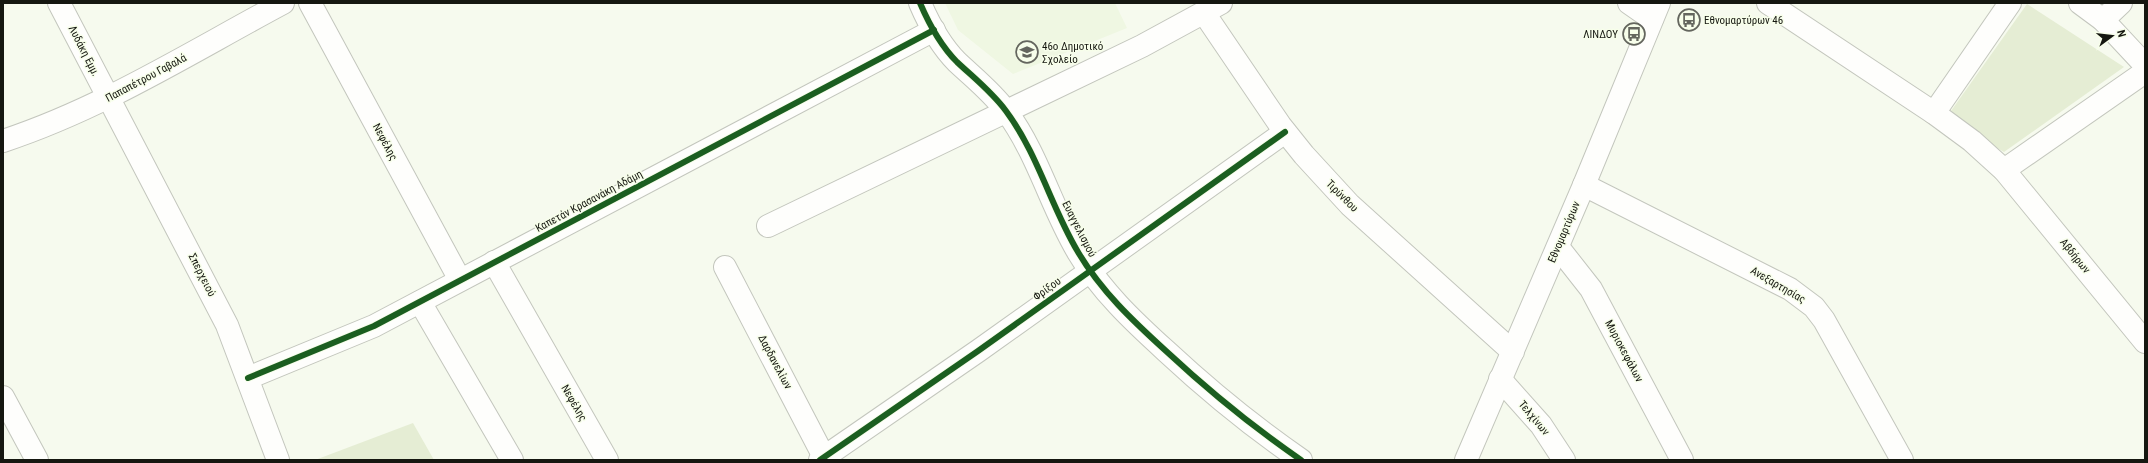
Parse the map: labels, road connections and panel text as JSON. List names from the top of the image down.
{
  "streets": {
    "street": [
      "Λυδάκη Εμμ.",
      "Παπαπέτρου Γαβαλά",
      "Νεφέλης",
      "Τιρύνθου",
      "Καπετάν Κρασανάκη Αδάμη",
      "Ευαγγελισμού",
      "Εθνομαρτύρων",
      "Αβδήρων",
      "Σπερχειού",
      "Ανεξαρτησίας",
      "Φρίξου",
      "Μυριοκεφάλων",
      "Δαρδανελίων",
      "Τελχίνων"
    ]
  },
  "crossings": [
    ["Λυδάκη Εμμ.", "Παπαπέτρου Γαβαλά"],
    ["Λυδάκη Εμμ.", "Σπερχειού"],
    ["Παπαπέτρου Γαβαλά", "Σπερχειού"],
    ["Νεφέλης", "Καπετάν Κρασανάκη Αδάμη"],
    ["Τιρύνθου", "Εθνομαρτύρων"],
    ["Τιρύνθου", "Φρίξου"],
    ["Καπετάν Κρασανάκη Αδάμη", "Ευαγγελισμού"],
    ["Καπετάν Κρασανάκη Αδάμη", "Σπερχειού"],
    ["Ευαγγελισμού", "Φρίξου"],
    ["Εθνομαρτύρων", "Ανεξαρτησίας"],
    ["Εθνομαρτύρων", "Μυριοκεφάλων"],
    ["Εθνομαρτύρων", "Τελχίνων"],
    ["Φρίξου", "Δαρδανελίων"]
  ],
  "places": {
    "bus stop": ["Εθνομαρτύρων 46", "ΛΙΝΔΟΥ"],
    "school or university": ["46ο Δημοτικό Σχολείο"]
  },
  "north": "right"
}
